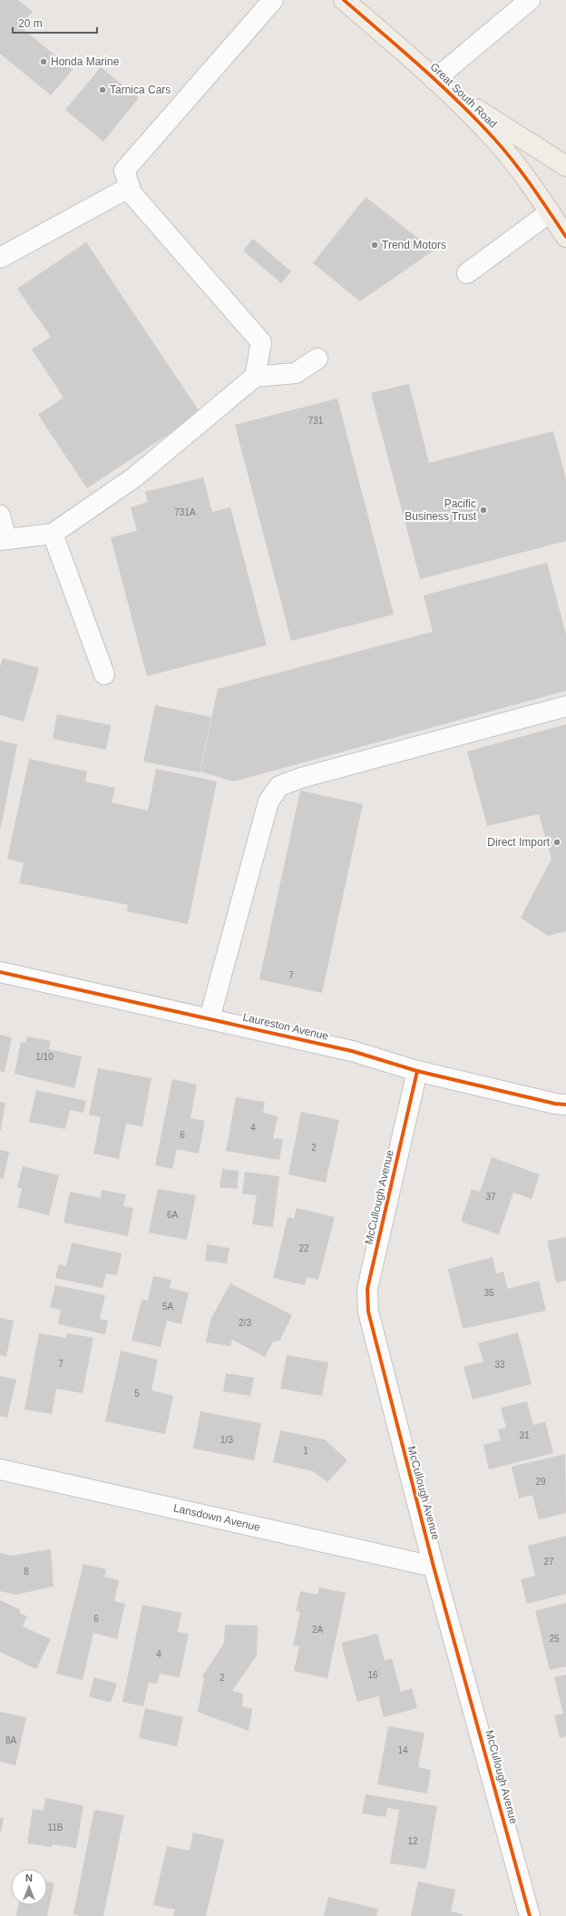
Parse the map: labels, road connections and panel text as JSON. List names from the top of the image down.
{
  "streets": {
    "main road": ["Great South Road"],
    "street": ["Laureston Avenue", "McCullough Avenue", "Lansdown Avenue"]
  },
  "crossings": [
    ["Laureston Avenue", "McCullough Avenue"],
    ["McCullough Avenue", "Lansdown Avenue"]
  ],
  "places": [
    "Honda Marine",
    "Tarnica Cars",
    "Trend Motors",
    "Pacific Business Trust",
    "Direct Import"
  ],
  "house_numbers": [
    "731",
    "731A",
    "7",
    "1/10",
    "4",
    "6",
    "2",
    "37",
    "6A",
    "22",
    "35",
    "5A",
    "2/3",
    "7",
    "33",
    "5",
    "31",
    "1/3",
    "1",
    "29",
    "27",
    "8",
    "6",
    "2A",
    "25",
    "4",
    "16",
    "2",
    "8A",
    "14",
    "11B",
    "12"
  ],
  "scale_bar": "20 m",
  "north": "top"
}
